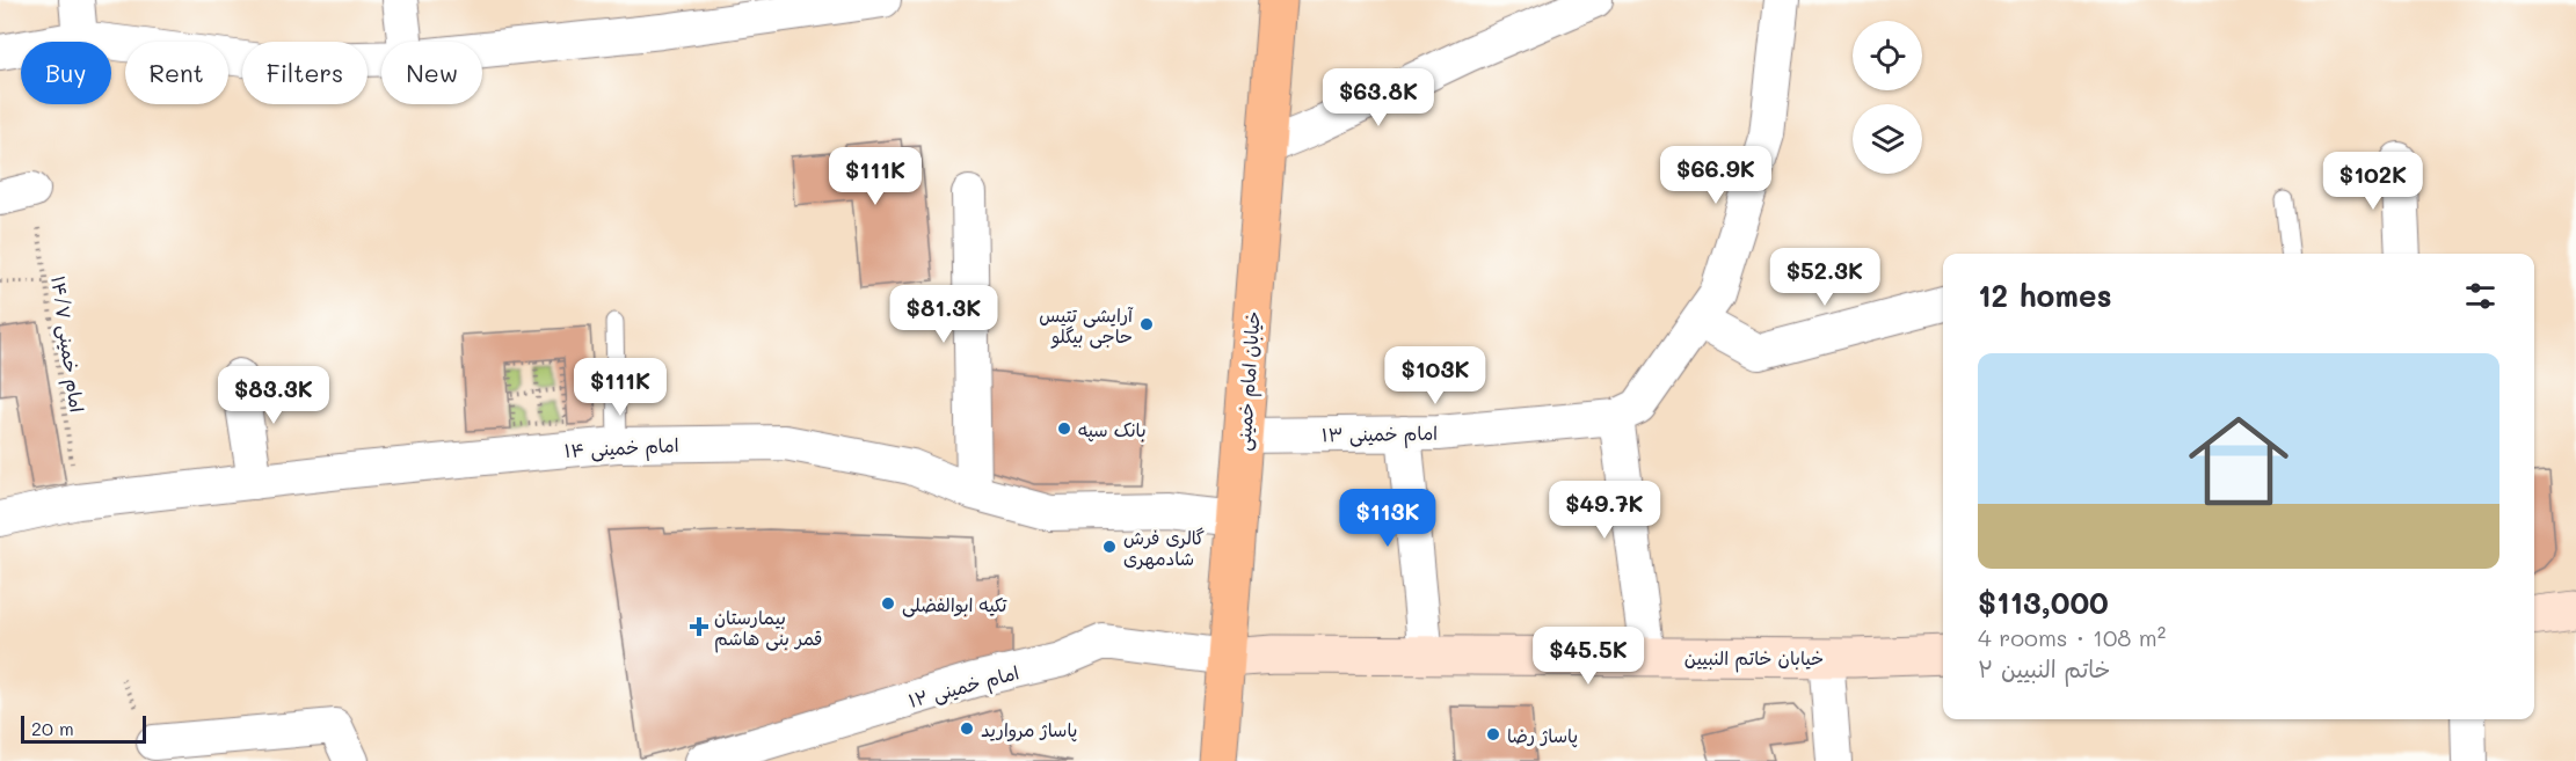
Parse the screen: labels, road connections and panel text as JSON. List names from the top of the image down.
{
  "streets": {
    "main road": ["خیابان امام خمینی"],
    "street": [
      "امام خمینی ۱۳",
      "امام خمینی ۱۴",
      "خیابان خاتم النبیین",
      "امام خمینی ۱۲"
    ],
    "path": ["امام خمینی ۱۴/۷"]
  },
  "crossings": [
    ["امام خمینی ۱۴/۷", "امام خمینی ۱۴"],
    ["خیابان امام خمینی", "امام خمینی ۱۳"],
    ["خیابان امام خمینی", "امام خمینی ۱۴"],
    ["خیابان امام خمینی", "خیابان خاتم النبیین"],
    ["خیابان امام خمینی", "امام خمینی ۱۲"],
    ["خیابان خاتم النبیین", "امام خمینی ۱۲"]
  ],
  "places": {
    "other": [
      "آرایشی تتیس حاجی بیگلو",
      "بانک سپه",
      "گالری فرش شادمهری",
      "تکیه ابوالفضلی",
      "پاساژ مروارید",
      "پاساژ رضا"
    ],
    "health": ["بیمارستان قمر بنی هاشم"]
  },
  "scale_bar": "20 m",
  "page": {
    "chip": [
      "Buy",
      "Rent",
      "Filters",
      "New"
    ],
    "price": [
      "$63.8K",
      "$66.9K",
      "$111K",
      "$102K",
      "$52.3K",
      "$81.3K",
      "$103K",
      "$111K",
      "$83.3K",
      "$49.7K",
      "$113K",
      "$45.5K"
    ],
    "heading": "12 homes",
    "list": [
      {
        "name": "$113,000",
        "note": "4 rooms · 108 m² · خاتم النبیین ۲"
      }
    ],
    "scale": "20 m"
  }
}
